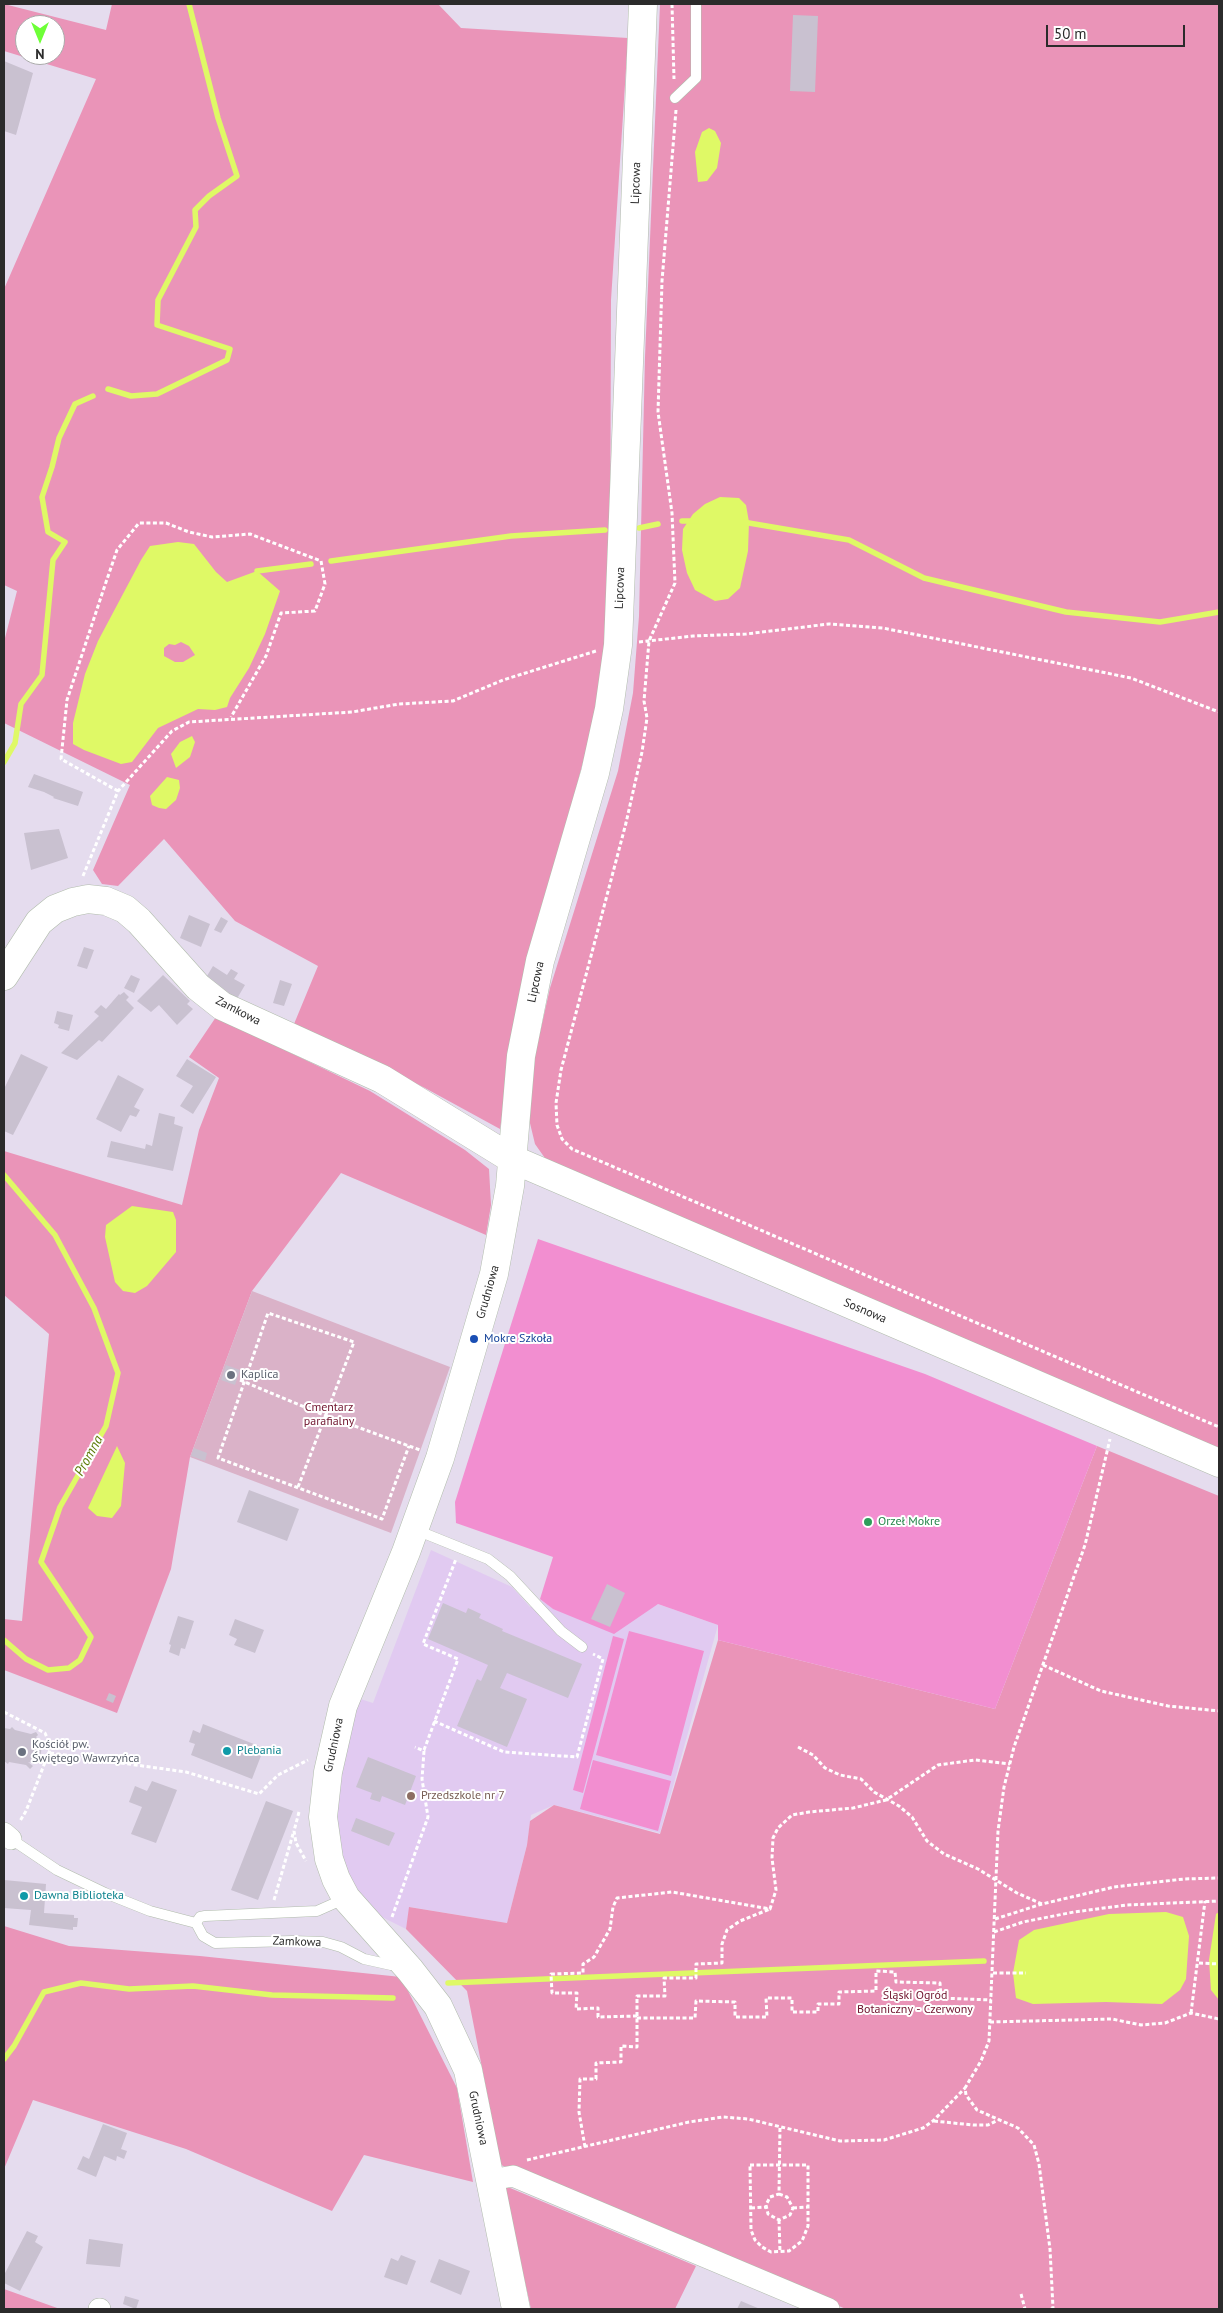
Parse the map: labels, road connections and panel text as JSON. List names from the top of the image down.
{
  "streets": {
    "street": [
      "Lipcowa",
      "Zamkowa",
      "Grudniowa",
      "Sosnowa"
    ]
  },
  "crossings": [
    ["Lipcowa", "Zamkowa"],
    ["Lipcowa", "Grudniowa"],
    ["Lipcowa", "Sosnowa"],
    ["Zamkowa", "Grudniowa"],
    ["Zamkowa", "Sosnowa"],
    ["Grudniowa", "Sosnowa"]
  ],
  "water": ["Promna"],
  "parks": ["Cmentarz parafialny", "Śląski Ogród Botaniczny - Czerwony"],
  "places": [
    "Mokre Szkoła",
    "Kaplica",
    "Orzeł Mokre",
    "Plebania",
    "Kościół pw. Świętego Wawrzyńca",
    "Przedszkole nr 7",
    "Dawna Biblioteka"
  ],
  "scale_bar": "50 m",
  "north": "bottom"
}
